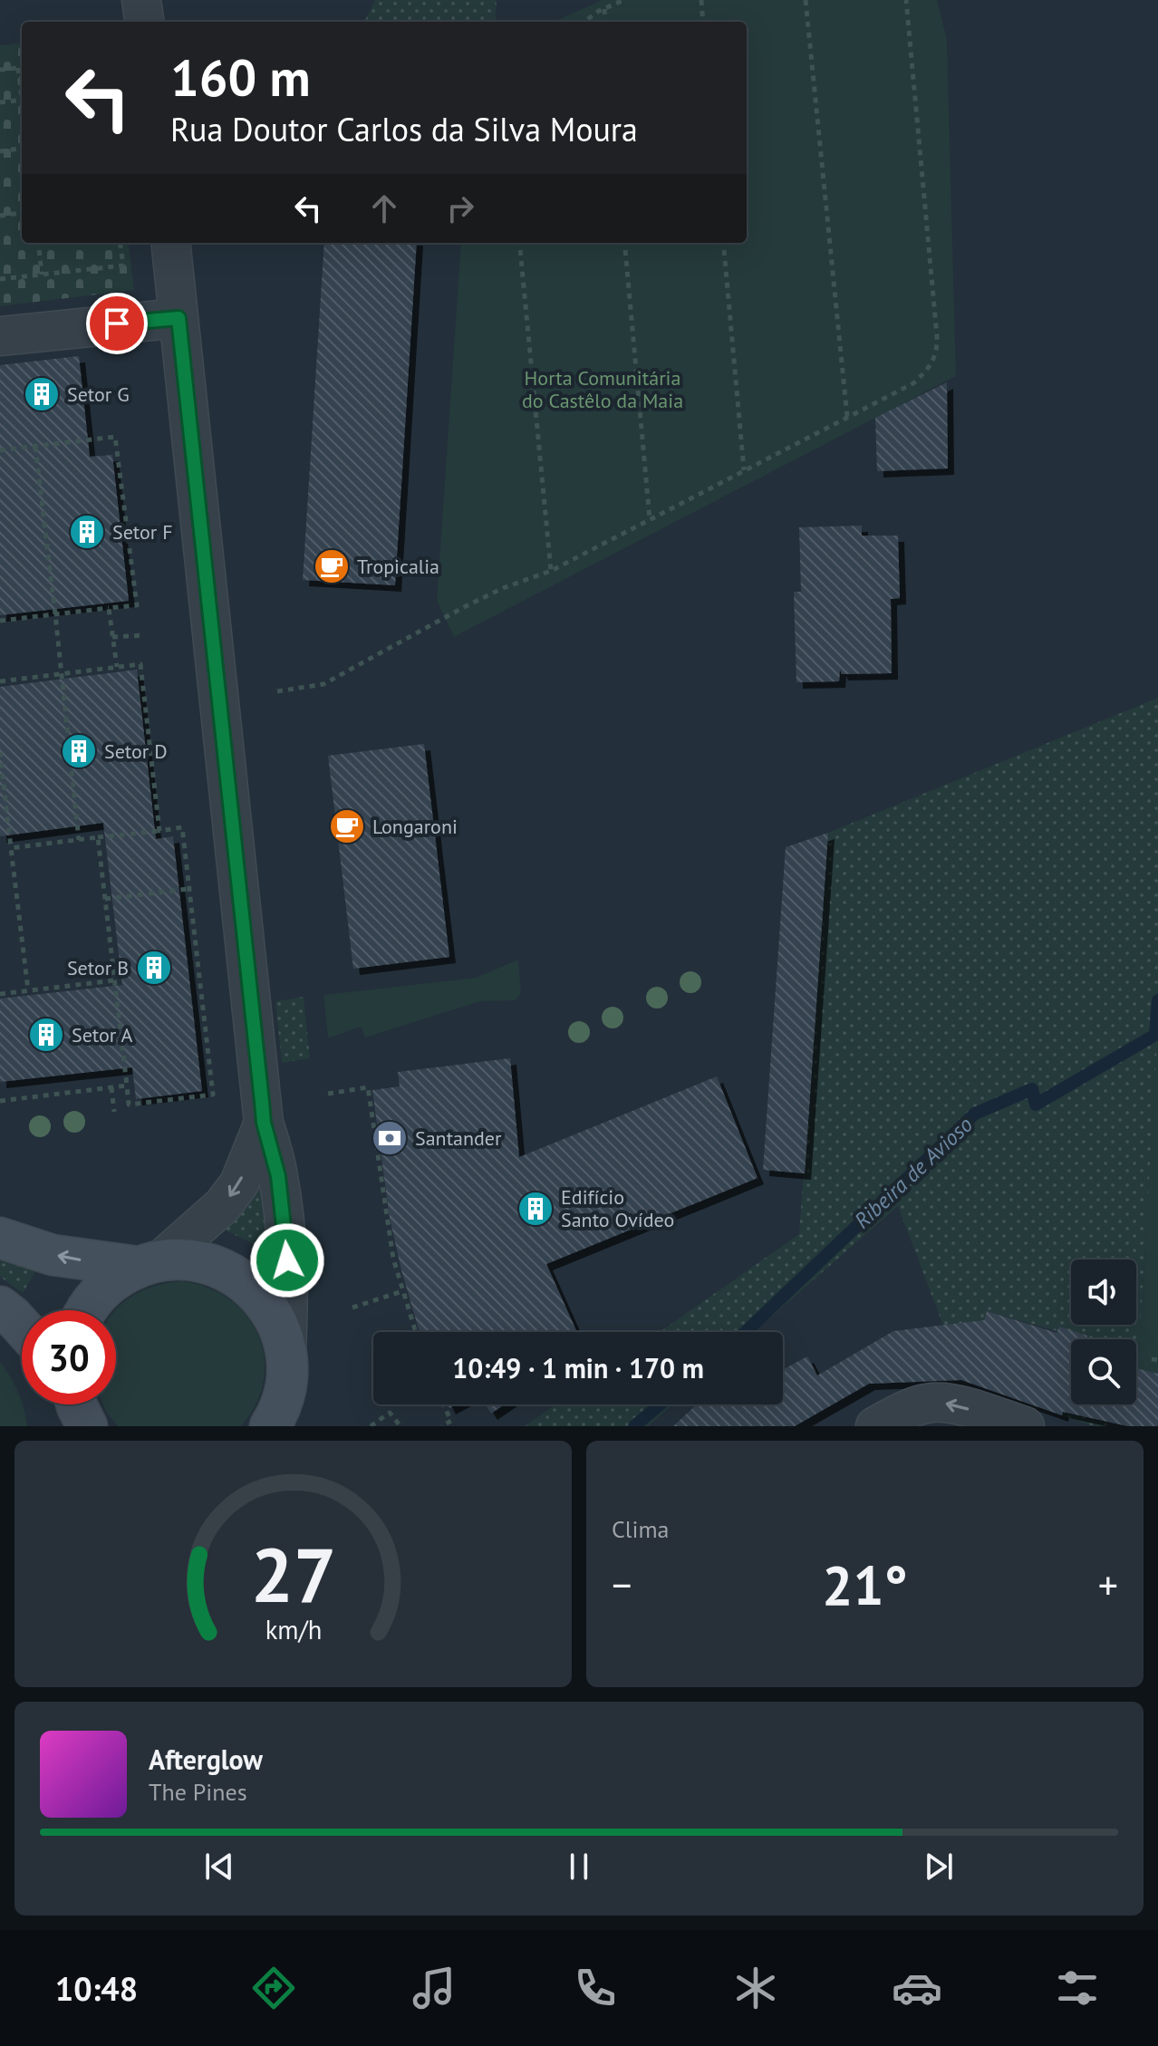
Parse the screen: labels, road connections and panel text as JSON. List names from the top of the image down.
{
  "water": ["Ribeira de Avioso"],
  "parks": ["Horta Comunitária do Castêlo da Maia"],
  "places": {
    "building": [
      "Setor G",
      "Setor F",
      "Setor D",
      "Setor B",
      "Setor A",
      "Edifício Santo Ovídeo"
    ],
    "cafe": ["Tropicalia", "Longaroni"],
    "bank": ["Santander"]
  },
  "page": {
    "turn": ["160 m", "Rua Doutor Carlos da Silva Moura"],
    "limit": "30",
    "trip": "10:49 · 1 min · 170 m",
    "tile": "Clima",
    "heat": ["−", "21°", "+"],
    "song": ["Afterglow", "The Pines"],
    "tabs": "10:48",
    "gauge": ["27", "km/h"]
  }
}
